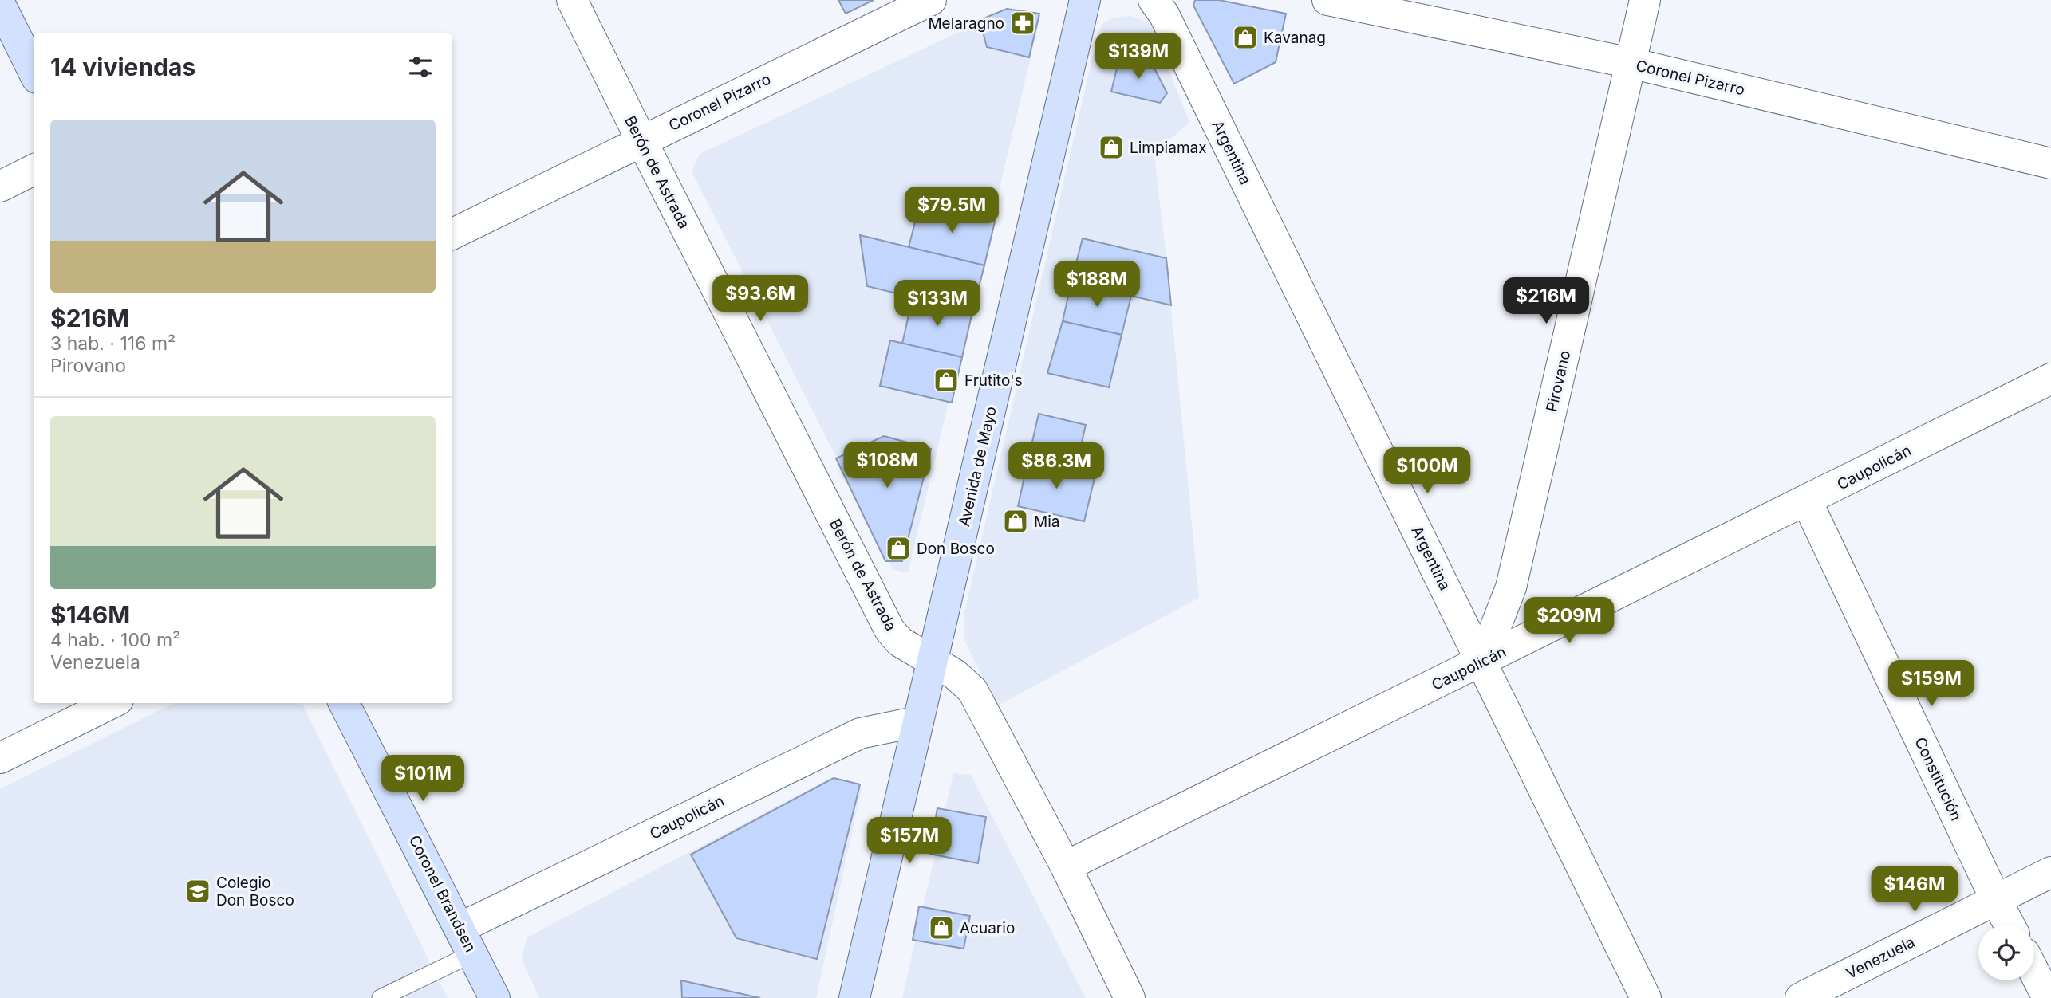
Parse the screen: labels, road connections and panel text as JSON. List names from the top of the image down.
{
  "streets": {
    "main road": ["Avenida de Mayo", "Coronel Brandsen"],
    "street": [
      "Coronel Pizarro",
      "Argentina",
      "Berón de Astrada",
      "Pirovano",
      "Caupolicán",
      "Constitución",
      "Venezuela"
    ]
  },
  "crossings": [
    ["Coronel Pizarro", "Berón de Astrada"],
    ["Coronel Pizarro", "Pirovano"],
    ["Argentina", "Pirovano"],
    ["Argentina", "Caupolicán"],
    ["Berón de Astrada", "Avenida de Mayo"],
    ["Berón de Astrada", "Caupolicán"],
    ["Pirovano", "Caupolicán"],
    ["Avenida de Mayo", "Caupolicán"],
    ["Caupolicán", "Constitución"],
    ["Caupolicán", "Coronel Brandsen"],
    ["Constitución", "Venezuela"]
  ],
  "places": {
    "pharmacy": ["Melaragno"],
    "shop": [
      "Kavanag",
      "Limpiamax",
      "Frutito's",
      "Mia",
      "Don Bosco",
      "Acuario"
    ],
    "school or university": ["Colegio Don Bosco"]
  },
  "page": {
    "price": [
      "$139M",
      "$79.5M",
      "$188M",
      "$93.6M",
      "$216M",
      "$133M",
      "$108M",
      "$86.3M",
      "$100M",
      "$209M",
      "$159M",
      "$101M",
      "$157M",
      "$146M"
    ],
    "heading": "14 viviendas",
    "list": [
      {
        "name": "$216M",
        "note": "3 hab. · 116 m² · Pirovano"
      },
      {
        "name": "$146M",
        "note": "4 hab. · 100 m² · Venezuela"
      }
    ]
  }
}
